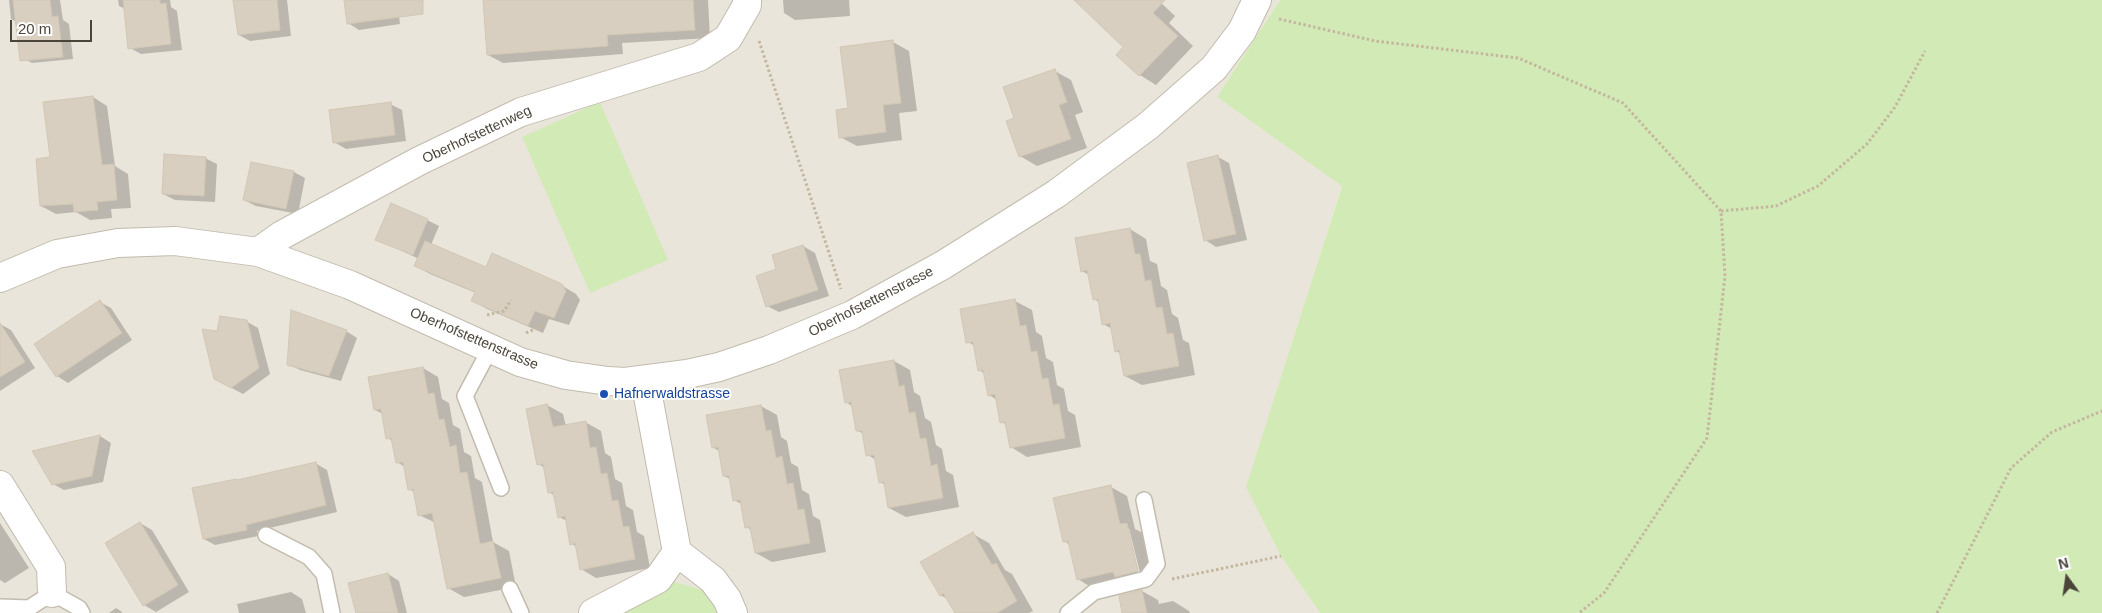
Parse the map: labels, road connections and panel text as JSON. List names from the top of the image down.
{
  "streets": {
    "street": ["Oberhofstettenweg", "Oberhofstettenstrasse"]
  },
  "crossings": [
    ["Oberhofstettenweg", "Oberhofstettenstrasse"]
  ],
  "places": ["Hafnerwaldstrasse"],
  "scale_bar": "20 m",
  "north": "top"
}
